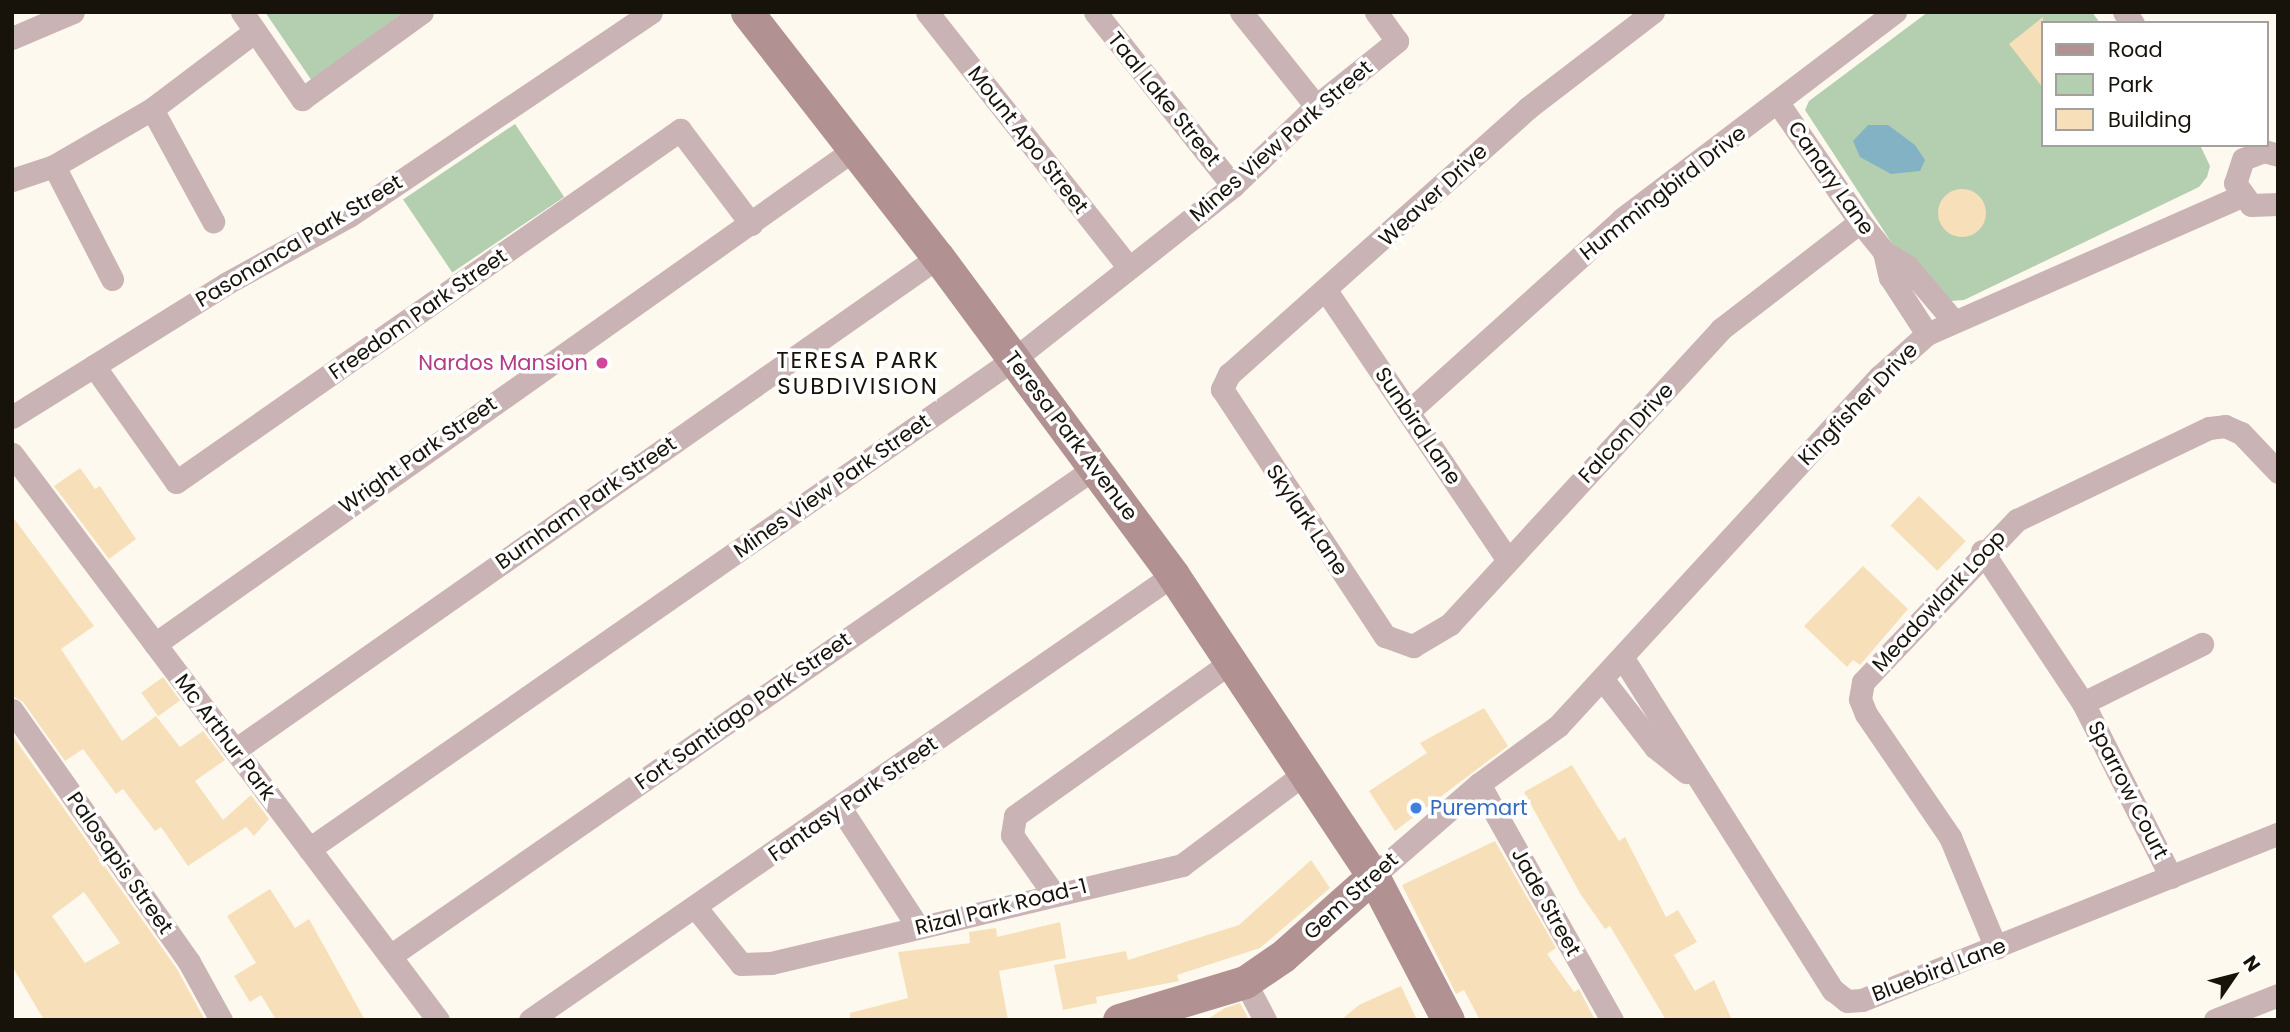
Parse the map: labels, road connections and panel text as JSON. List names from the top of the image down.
{
  "streets": {
    "street": [
      "Taal Lake Street",
      "Mount Apo Street",
      "Mines View Park Street",
      "Canary Lane",
      "Hummingbird Drive",
      "Weaver Drive",
      "Pasonanca Park Street",
      "Freedom Park Street",
      "Kingfisher Drive",
      "Sunbird Lane",
      "Falcon Drive",
      "Teresa Park Avenue",
      "Wright Park Street",
      "Burnham Park Street",
      "Skylark Lane",
      "Meadowlark Loop",
      "Fort Santiago Park Street",
      "Mc Arthur Park",
      "Sparrow Court",
      "Fantasy Park Street",
      "Palosapis Street",
      "Gem Street",
      "Jade Street",
      "Rizal Park Road-1",
      "Bluebird Lane"
    ]
  },
  "crossings": [
    ["Taal Lake Street", "Mines View Park Street"],
    ["Mount Apo Street", "Mines View Park Street"],
    ["Mines View Park Street", "Teresa Park Avenue"],
    ["Mines View Park Street", "Mc Arthur Park"],
    ["Canary Lane", "Hummingbird Drive"],
    ["Canary Lane", "Kingfisher Drive"],
    ["Canary Lane", "Falcon Drive"],
    ["Hummingbird Drive", "Sunbird Lane"],
    ["Weaver Drive", "Sunbird Lane"],
    ["Weaver Drive", "Skylark Lane"],
    ["Pasonanca Park Street", "Freedom Park Street"],
    ["Freedom Park Street", "Wright Park Street"],
    ["Kingfisher Drive", "Gem Street"],
    ["Kingfisher Drive", "Bluebird Lane"],
    ["Sunbird Lane", "Falcon Drive"],
    ["Falcon Drive", "Skylark Lane"],
    ["Teresa Park Avenue", "Wright Park Street"],
    ["Teresa Park Avenue", "Burnham Park Street"],
    ["Teresa Park Avenue", "Fort Santiago Park Street"],
    ["Teresa Park Avenue", "Fantasy Park Street"],
    ["Teresa Park Avenue", "Gem Street"],
    ["Teresa Park Avenue", "Rizal Park Road-1"],
    ["Wright Park Street", "Mc Arthur Park"],
    ["Burnham Park Street", "Mc Arthur Park"],
    ["Meadowlark Loop", "Sparrow Court"],
    ["Meadowlark Loop", "Bluebird Lane"],
    ["Fort Santiago Park Street", "Mc Arthur Park"],
    ["Sparrow Court", "Bluebird Lane"],
    ["Fantasy Park Street", "Rizal Park Road-1"],
    ["Gem Street", "Jade Street"]
  ],
  "districts": ["TERESA PARK SUBDIVISION"],
  "places": ["Nardos Mansion", "Puremart"],
  "legend": ["Road", "Park", "Building"],
  "north": "top right"
}
